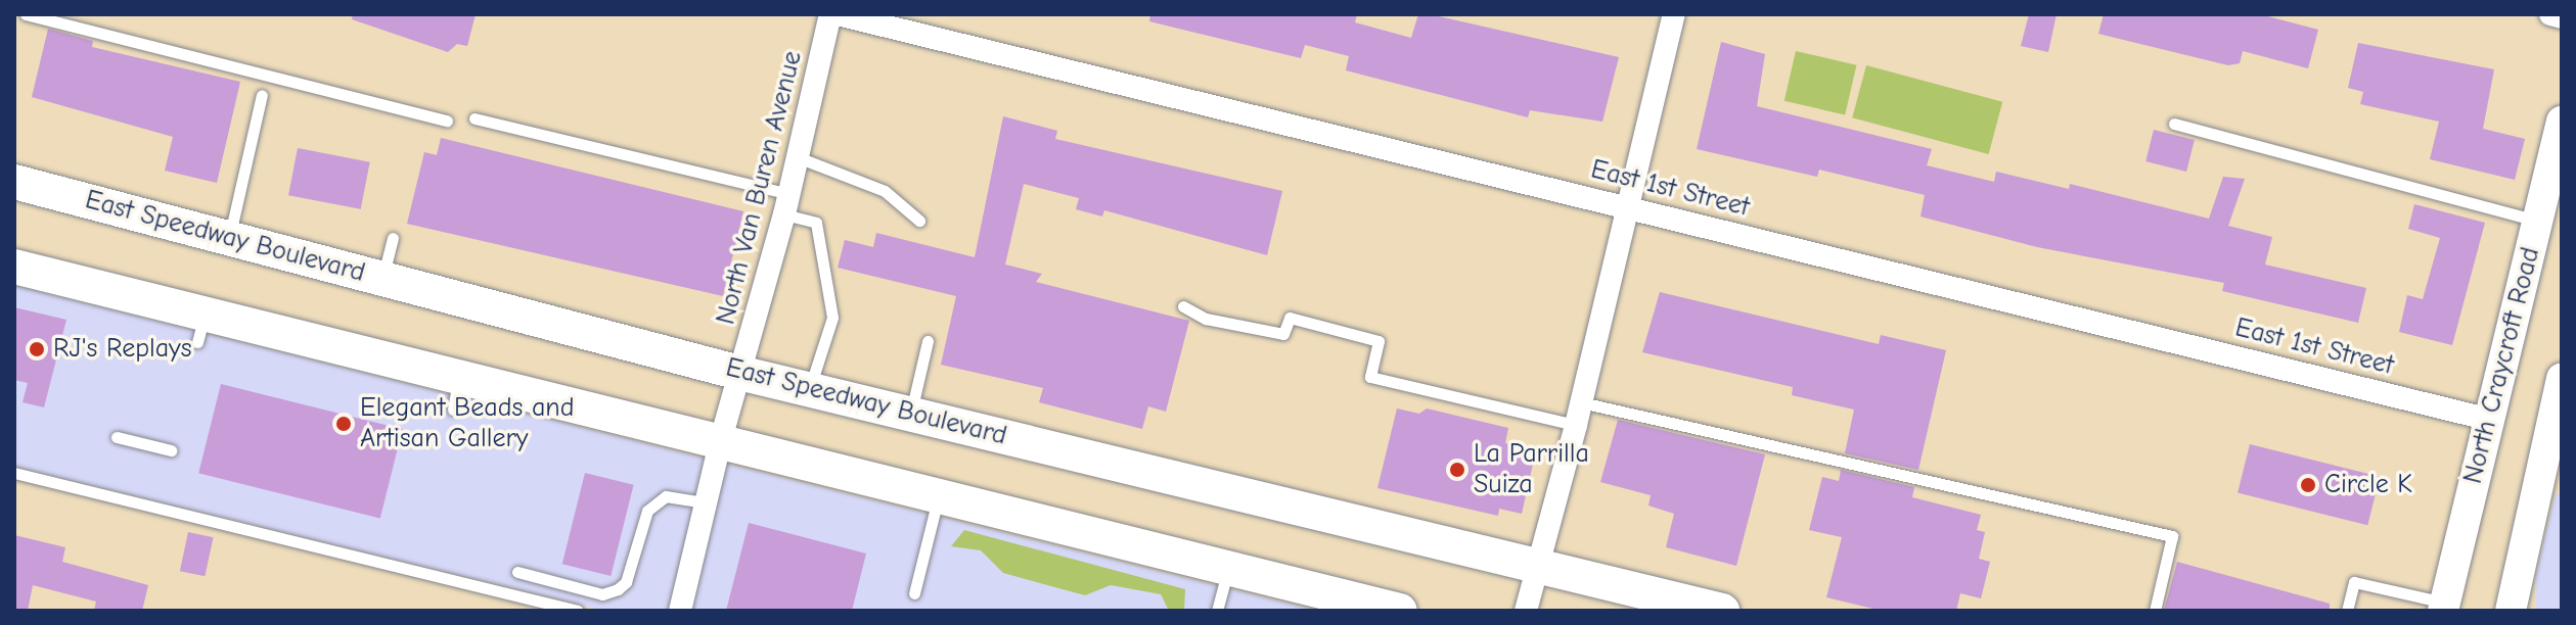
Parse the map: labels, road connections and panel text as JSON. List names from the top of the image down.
{
  "streets": {
    "main road": ["East Speedway Boulevard", "North Craycroft Road"],
    "street": ["North Van Buren Avenue", "East 1st Street"]
  },
  "crossings": [
    ["North Van Buren Avenue", "East Speedway Boulevard"],
    ["East 1st Street", "North Craycroft Road"]
  ],
  "places": [
    "RJ's Replays",
    "Elegant Beads and Artisan Gallery",
    "La Parrilla Suiza",
    "Circle K"
  ]
}
